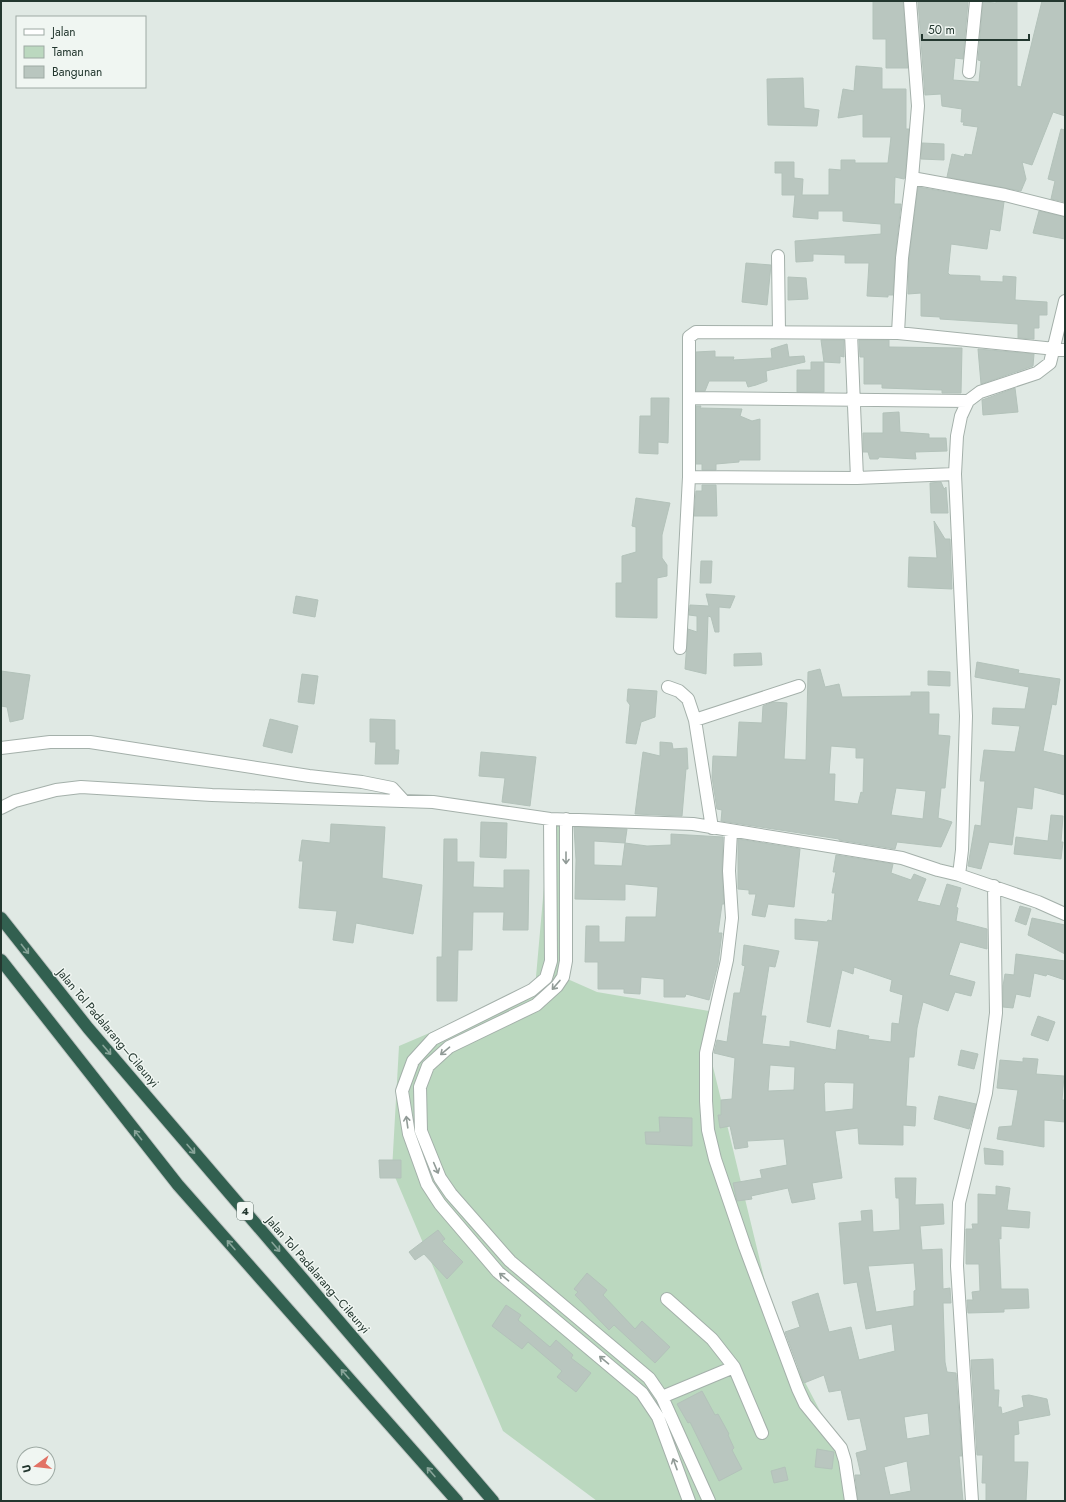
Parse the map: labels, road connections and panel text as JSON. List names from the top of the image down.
{
  "streets": {
    "highway": ["Jalan Tol Padalarang–Cileunyi", "4"]
  },
  "legend": ["Jalan", "Taman", "Bangunan"],
  "scale_bar": "50 m",
  "north": "left"
}
